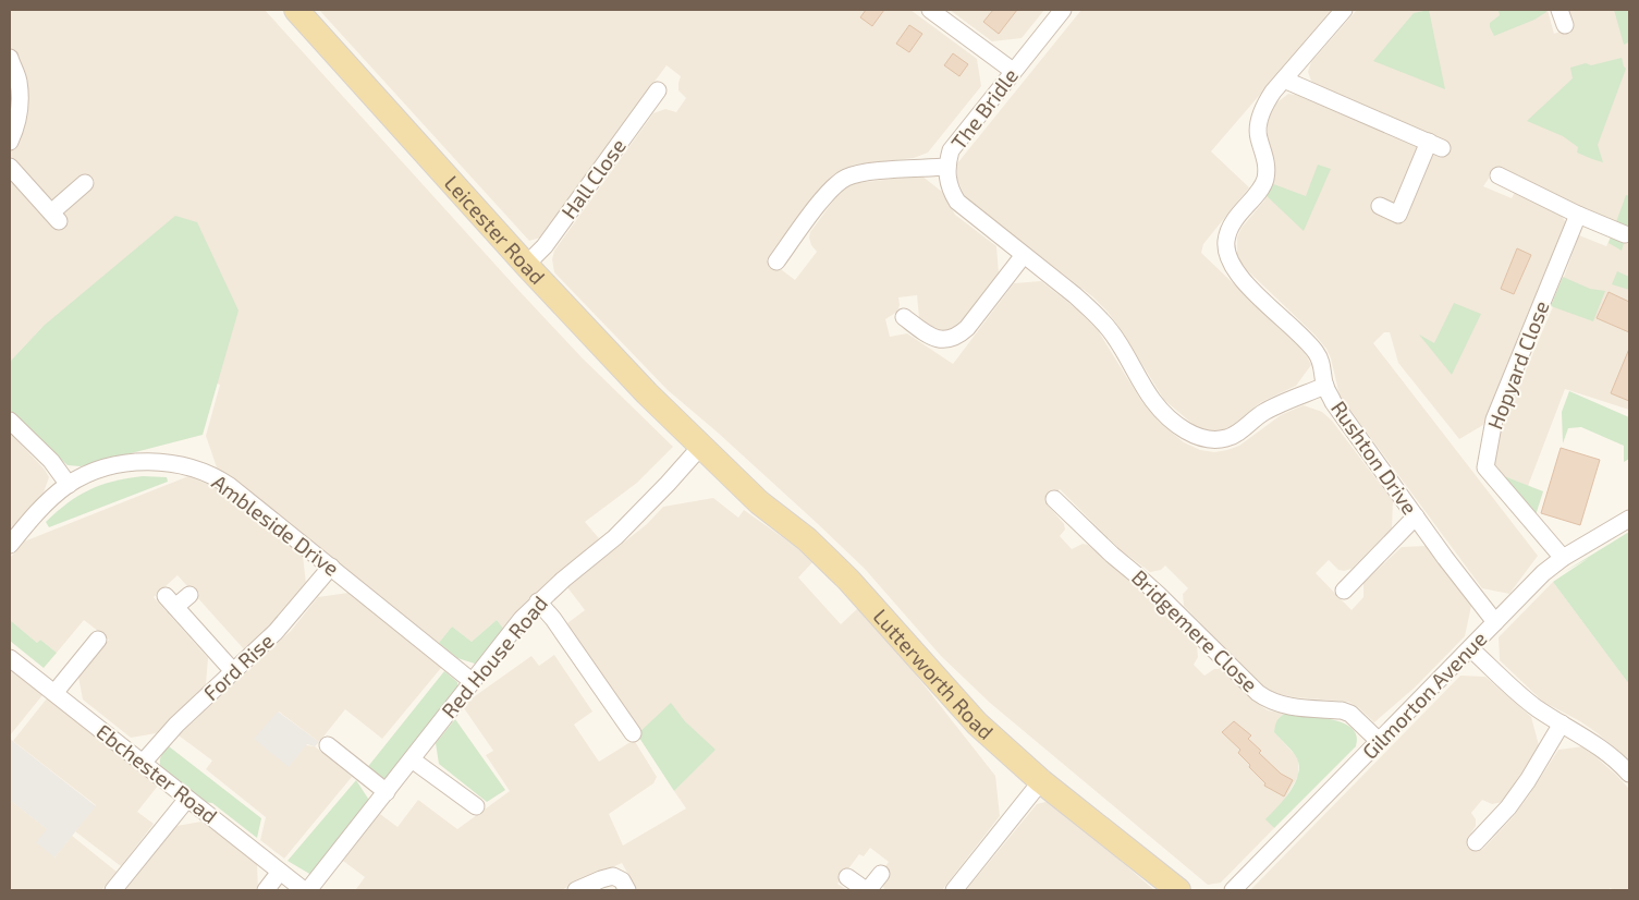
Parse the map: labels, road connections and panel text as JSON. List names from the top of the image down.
{
  "streets": {
    "main road": ["Leicester Road", "Lutterworth Road"],
    "street": [
      "The Bridle",
      "Hall Close",
      "Hopyard Close",
      "Rushton Drive",
      "Ambleside Drive",
      "Bridgemere Close",
      "Red House Road",
      "Ford Rise",
      "Gilmorton Avenue",
      "Ebchester Road"
    ]
  },
  "crossings": [
    ["The Bridle", "Rushton Drive"],
    ["Hall Close", "Leicester Road"],
    ["Leicester Road", "Red House Road"],
    ["Leicester Road", "Lutterworth Road"],
    ["Hopyard Close", "Gilmorton Avenue"],
    ["Rushton Drive", "Gilmorton Avenue"],
    ["Ambleside Drive", "Red House Road"],
    ["Ambleside Drive", "Ford Rise"],
    ["Bridgemere Close", "Gilmorton Avenue"],
    ["Red House Road", "Lutterworth Road"],
    ["Ford Rise", "Ebchester Road"]
  ]
}
